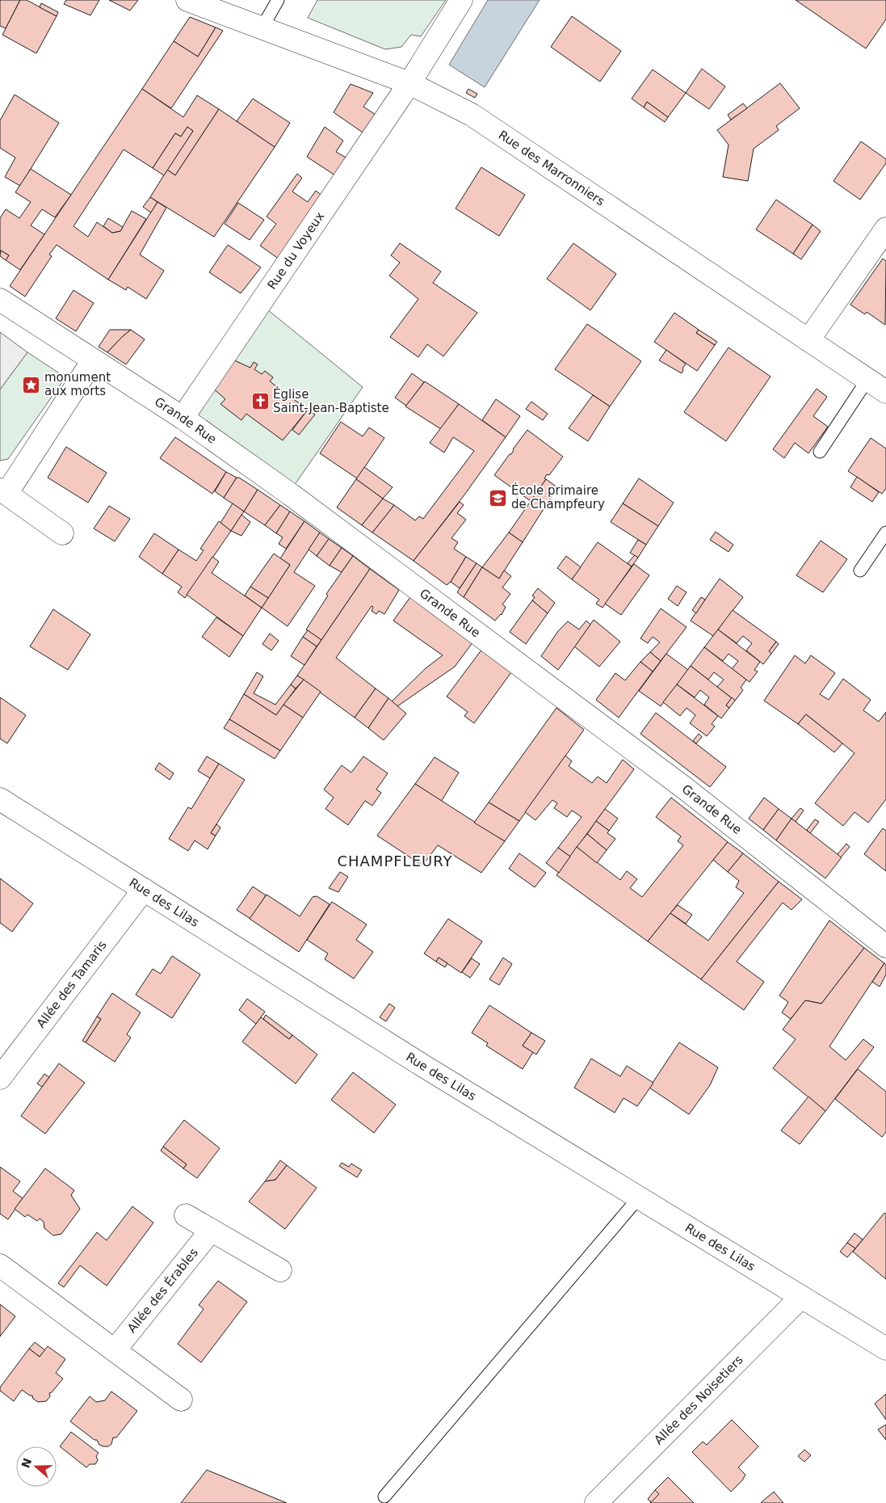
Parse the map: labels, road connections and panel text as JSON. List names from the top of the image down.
{
  "streets": {
    "street": [
      "Rue des Marronniers",
      "Rue du Voyeux",
      "Grande Rue",
      "Rue des Lilas",
      "Allée des Tamaris",
      "Allée des Érables",
      "Allée des Noisetiers"
    ]
  },
  "crossings": [
    ["Rue des Marronniers", "Rue du Voyeux"],
    ["Rue du Voyeux", "Grande Rue"],
    ["Rue des Lilas", "Allée des Tamaris"],
    ["Rue des Lilas", "Allée des Noisetiers"]
  ],
  "districts": ["CHAMPFLEURY"],
  "places": {
    "place": ["monument aux morts"],
    "church": ["Église Saint-Jean-Baptiste"],
    "school or university": ["École primaire de Champfeury"]
  },
  "north": "left"
}
